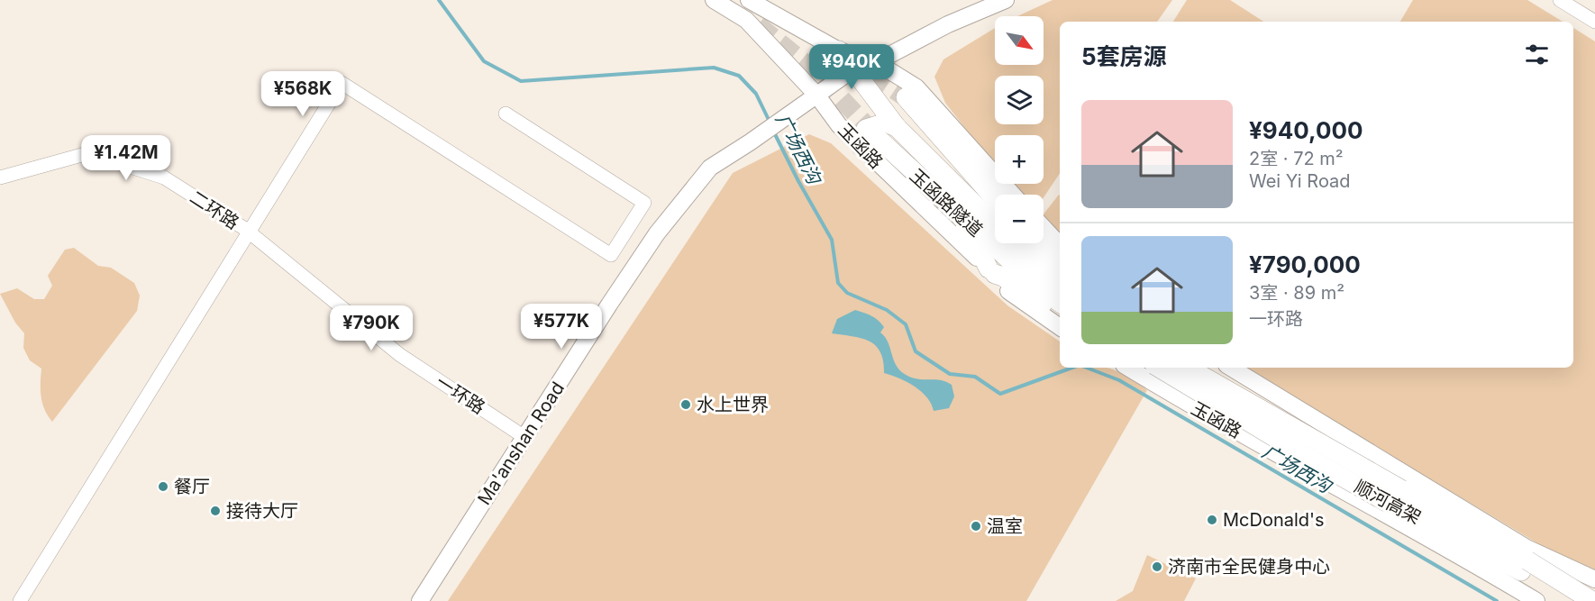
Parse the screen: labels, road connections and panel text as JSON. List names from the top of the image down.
{
  "streets": {
    "highway": ["玉函路隧道", "顺河高架"],
    "main road": ["玉函路", "Ma'anshan Road"],
    "street": ["二环路", "一环路"]
  },
  "crossings": [
    ["玉函路", "Ma'anshan Road"],
    ["二环路", "一环路"],
    ["一环路", "Ma'anshan Road"]
  ],
  "water": ["广场西沟"],
  "places": [
    "水上世界",
    "餐厅",
    "接待大厅",
    "McDonald's",
    "温室",
    "济南市全民健身中心"
  ],
  "north": "bottom right",
  "page": {
    "map_buttons": ["+", "−"],
    "heading": "5套房源",
    "price": [
      "¥940K",
      "¥568K",
      "¥1.42M",
      "¥577K",
      "¥790K"
    ],
    "list": [
      {
        "name": "¥940,000",
        "note": "2室 · 72 m² · Wei Yi Road"
      },
      {
        "name": "¥790,000",
        "note": "3室 · 89 m² · 一环路"
      }
    ]
  }
}
